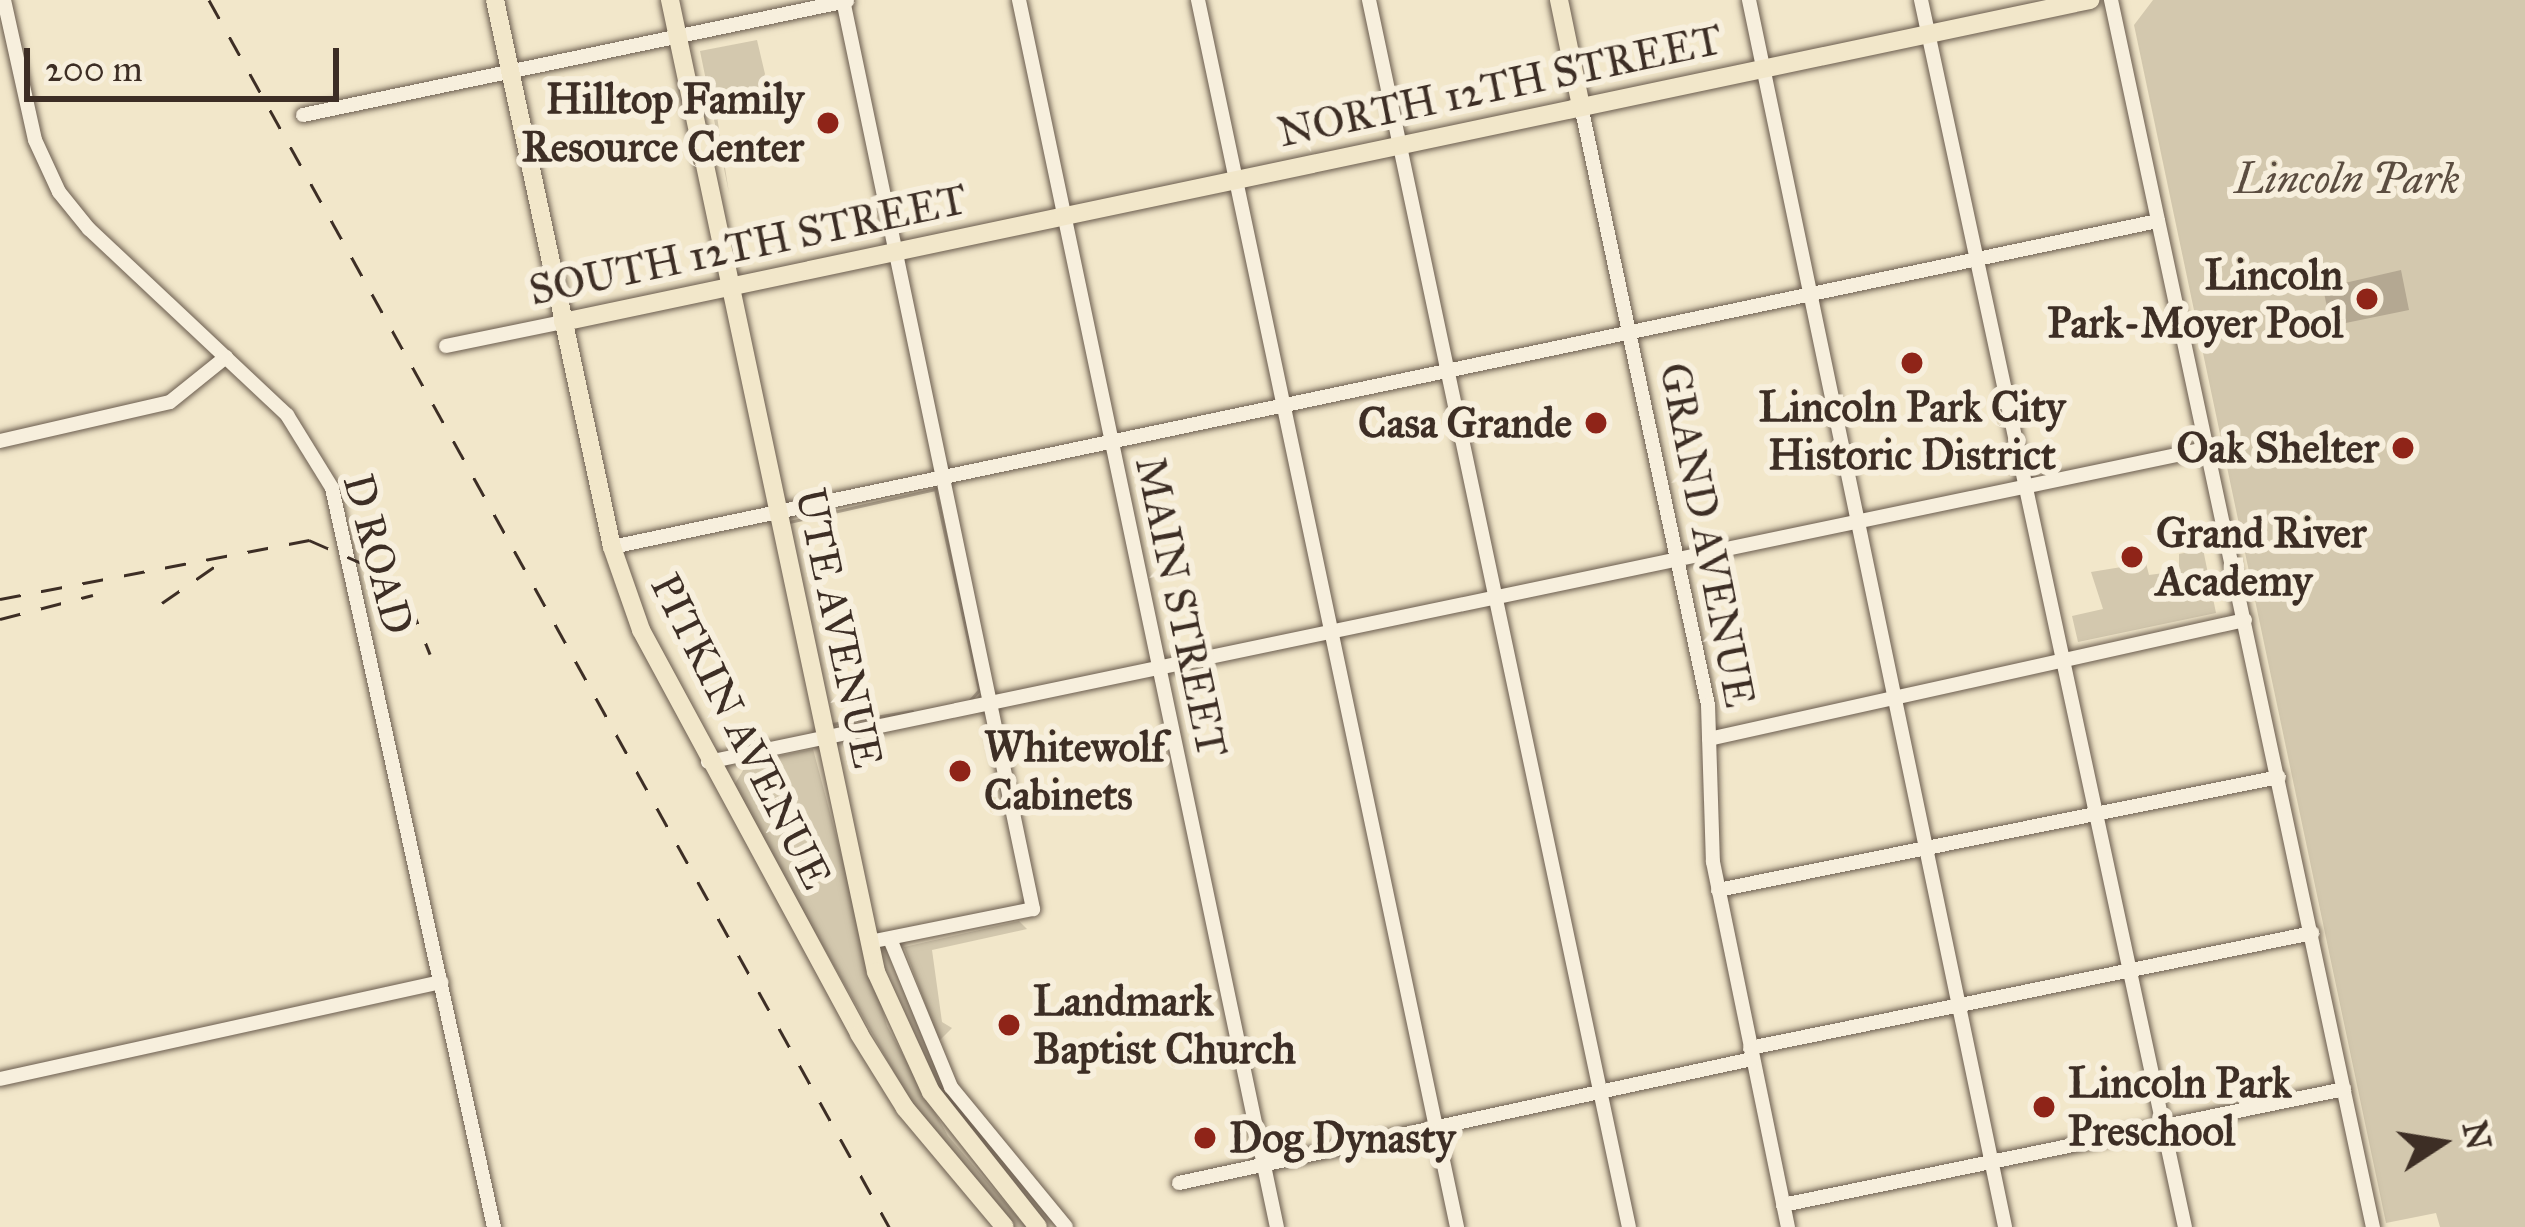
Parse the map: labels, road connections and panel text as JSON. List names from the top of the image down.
{
  "streets": {
    "main road": [
      "NORTH 12TH STREET",
      "SOUTH 12TH STREET",
      "GRAND AVENUE",
      "UTE AVENUE",
      "PITKIN AVENUE"
    ],
    "street": ["D ROAD", "MAIN STREET"]
  },
  "crossings": [
    ["NORTH 12TH STREET", "SOUTH 12TH STREET"],
    ["NORTH 12TH STREET", "GRAND AVENUE"],
    ["NORTH 12TH STREET", "MAIN STREET"],
    ["SOUTH 12TH STREET", "MAIN STREET"],
    ["SOUTH 12TH STREET", "UTE AVENUE"],
    ["SOUTH 12TH STREET", "PITKIN AVENUE"]
  ],
  "parks": ["Lincoln Park"],
  "places": [
    "Hilltop Family Resource Center",
    "Lincoln Park-Moyer Pool",
    "Lincoln Park City Historic District",
    "Casa Grande",
    "Oak Shelter",
    "Grand River Academy",
    "Whitewolf Cabinets",
    "Landmark Baptist Church",
    "Lincoln Park Preschool",
    "Dog Dynasty"
  ],
  "scale_bar": "200 m",
  "north": "right"
}
